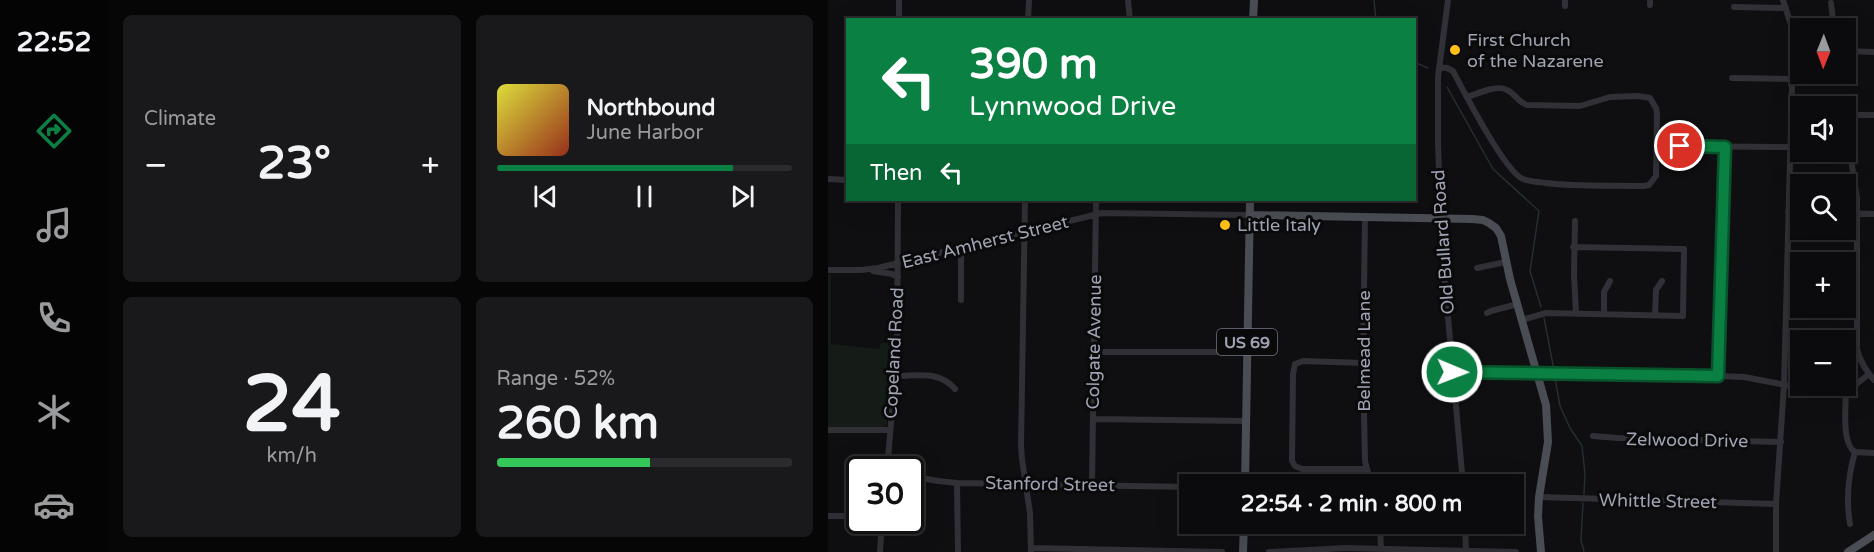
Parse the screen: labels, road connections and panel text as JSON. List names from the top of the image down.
{
  "streets": {
    "main road": ["US 69"],
    "street": [
      "East Amherst Street",
      "Old Bullard Road",
      "Colgate Avenue",
      "Belmead Lane",
      "Copeland Road",
      "Zelwood Drive",
      "Stanford Street",
      "Whittle Street"
    ]
  },
  "crossings": [
    ["East Amherst Street", "Colgate Avenue"],
    ["East Amherst Street", "US 69"],
    ["East Amherst Street", "Copeland Road"],
    ["Colgate Avenue", "Stanford Street"]
  ],
  "places": ["First Church of the Nazarene", "Little Italy"],
  "north": "bottom",
  "page": {
    "tabs": "22:52",
    "tile": [
      "Climate",
      ["24", "km/h"],
      ["Range · 52%", "260 km"]
    ],
    "map_buttons": ["+", "−"],
    "turn": ["390 m", "Lynnwood Drive"],
    "song": ["Northbound", "June Harbor"],
    "heat": ["−", "23°", "+"],
    "then": "Then",
    "limit": "30",
    "trip": "22:54 · 2 min · 800 m"
  }
}
